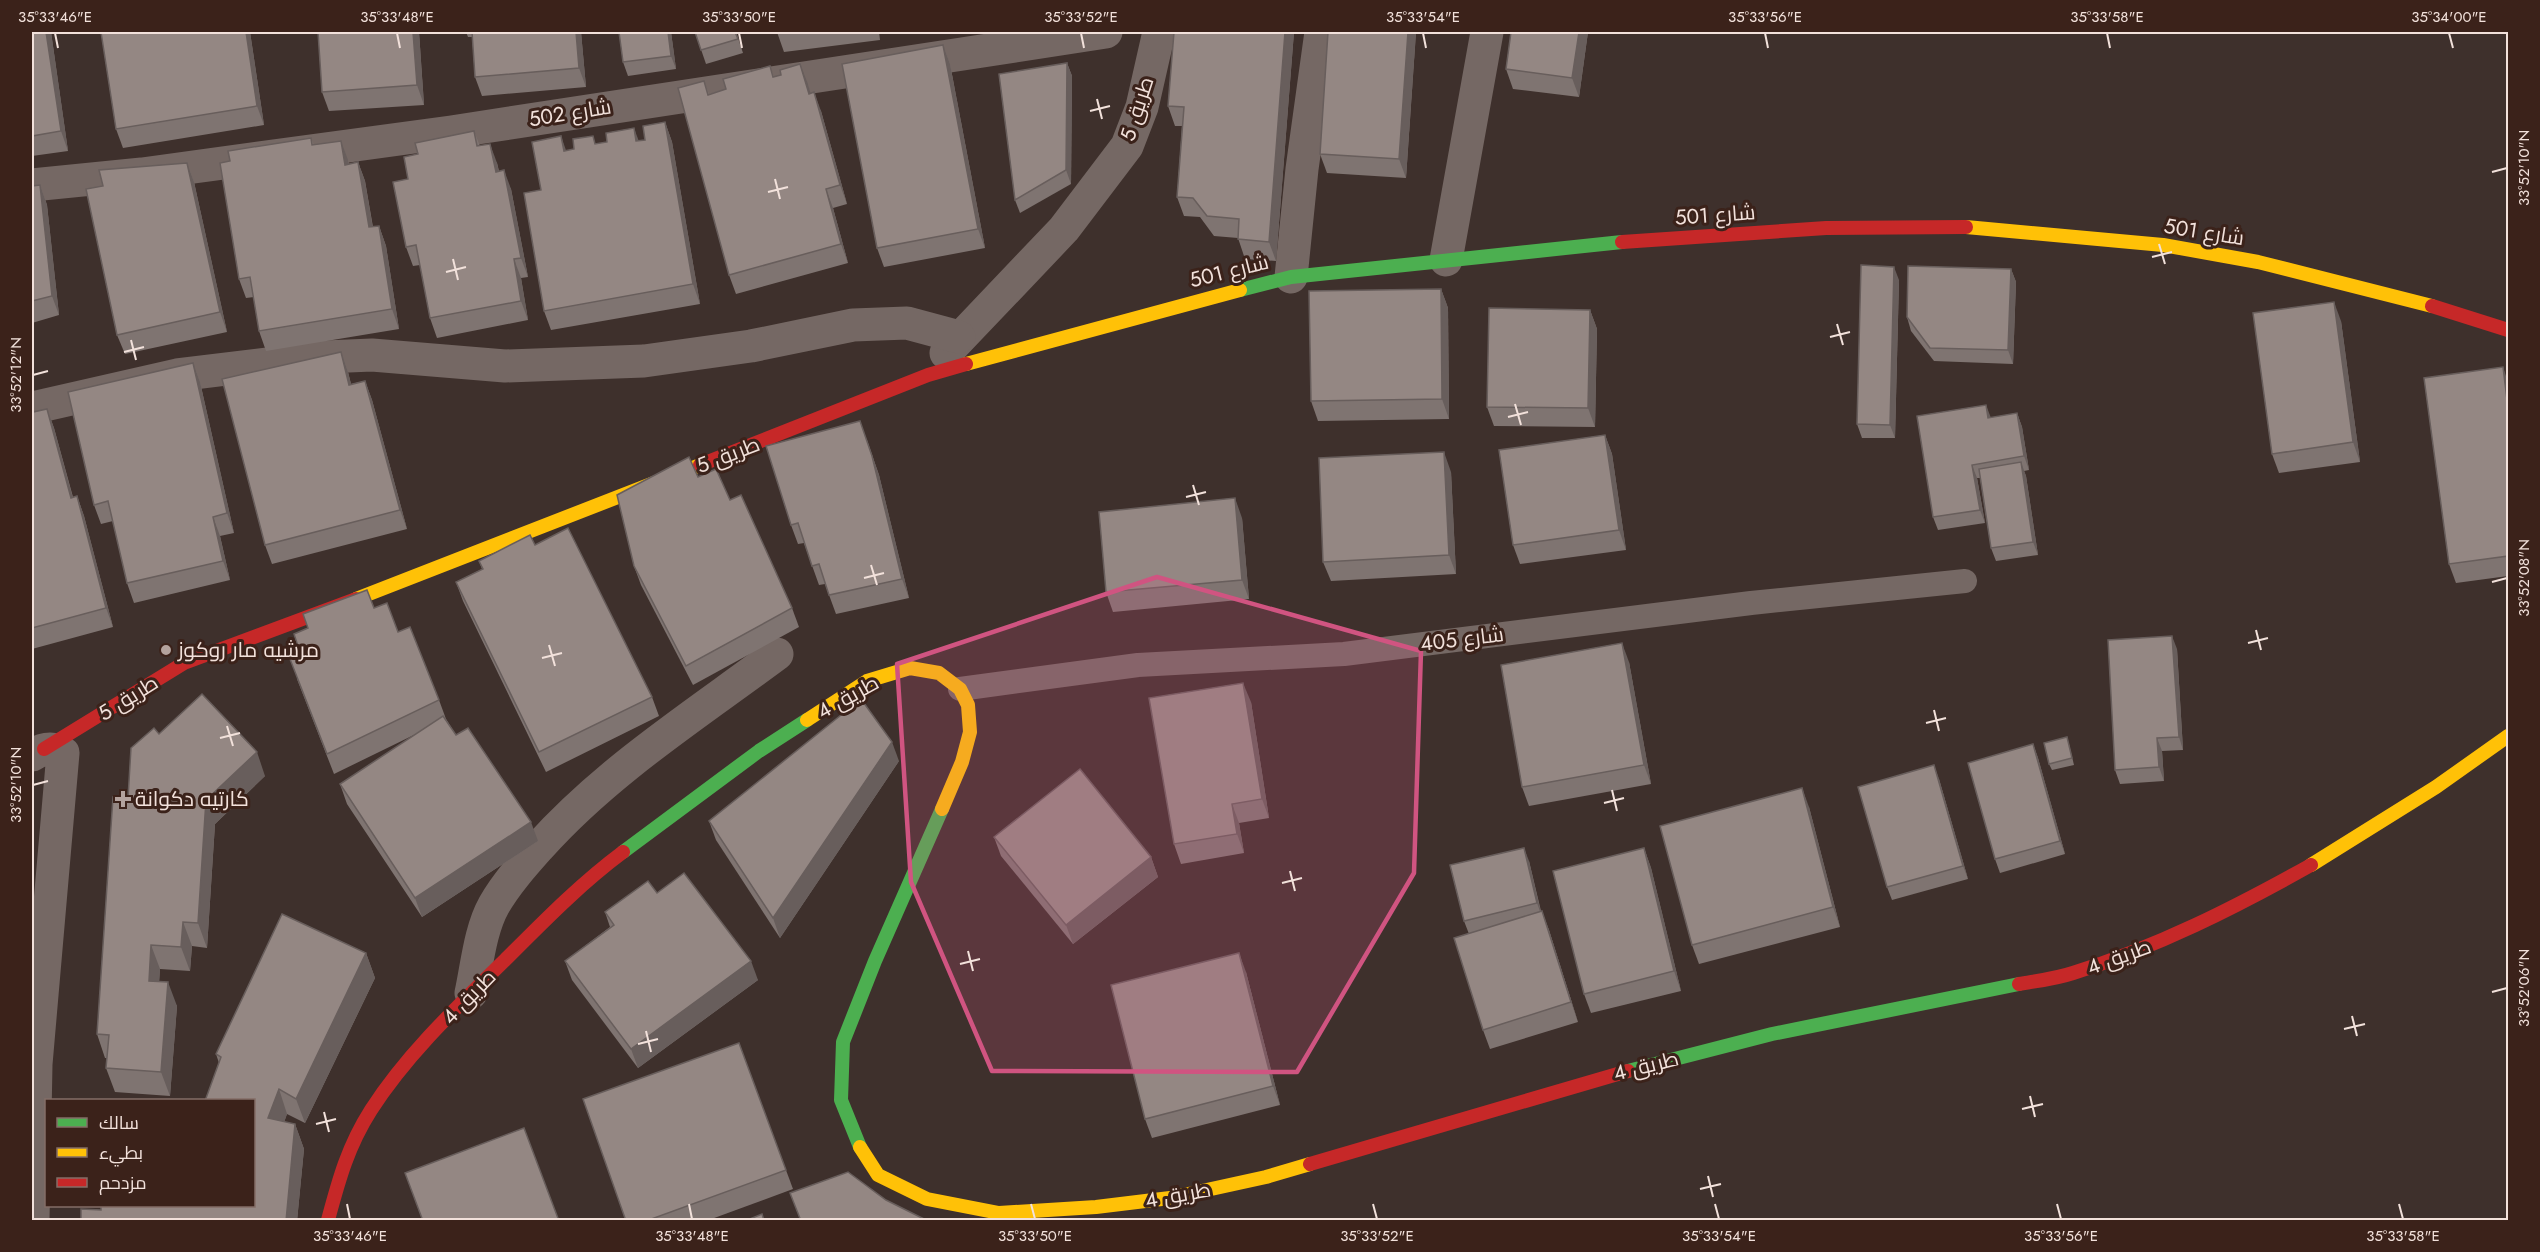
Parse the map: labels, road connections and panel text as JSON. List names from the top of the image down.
{
  "streets": {
    "street": [
      "طريق 5",
      "شارع 502",
      "شارع 501",
      "طريق 4"
    ],
    "lane": ["شارع 405"]
  },
  "crossings": [
    ["طريق 5", "شارع 501"],
    ["شارع 405", "طريق 4"]
  ],
  "places": {
    "other": ["مرشيه مار روكوز"],
    "health": ["كارتيه دكوانة"]
  },
  "legend": ["سالك", "بطيء", "مزدحم"],
  "coordinates": [
    "35°33'46\"E",
    "35°33'48\"E",
    "35°33'50\"E",
    "35°33'52\"E",
    "35°33'54\"E",
    "35°33'56\"E",
    "35°33'58\"E",
    "35°34'00\"E",
    "33°52'10\"N",
    "33°52'12\"N",
    "33°52'08\"N",
    "33°52'06\"N"
  ]
}
